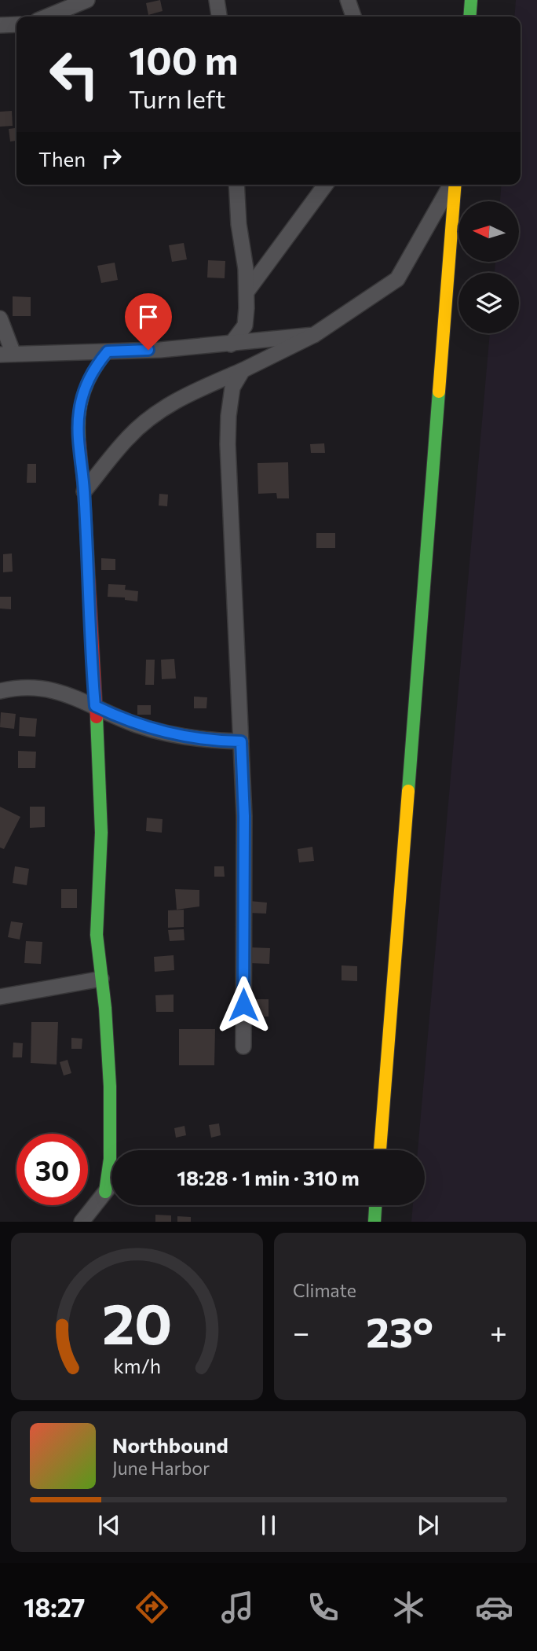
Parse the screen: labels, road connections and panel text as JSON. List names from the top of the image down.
{
  "north": "left",
  "page": {
    "turn": ["100 m", "Turn left"],
    "then": "Then",
    "limit": "30",
    "trip": "18:28 · 1 min · 310 m",
    "tile": "Climate",
    "heat": ["−", "23°", "+"],
    "song": ["Northbound", "June Harbor"],
    "tabs": "18:27",
    "gauge": ["20", "km/h"]
  }
}
